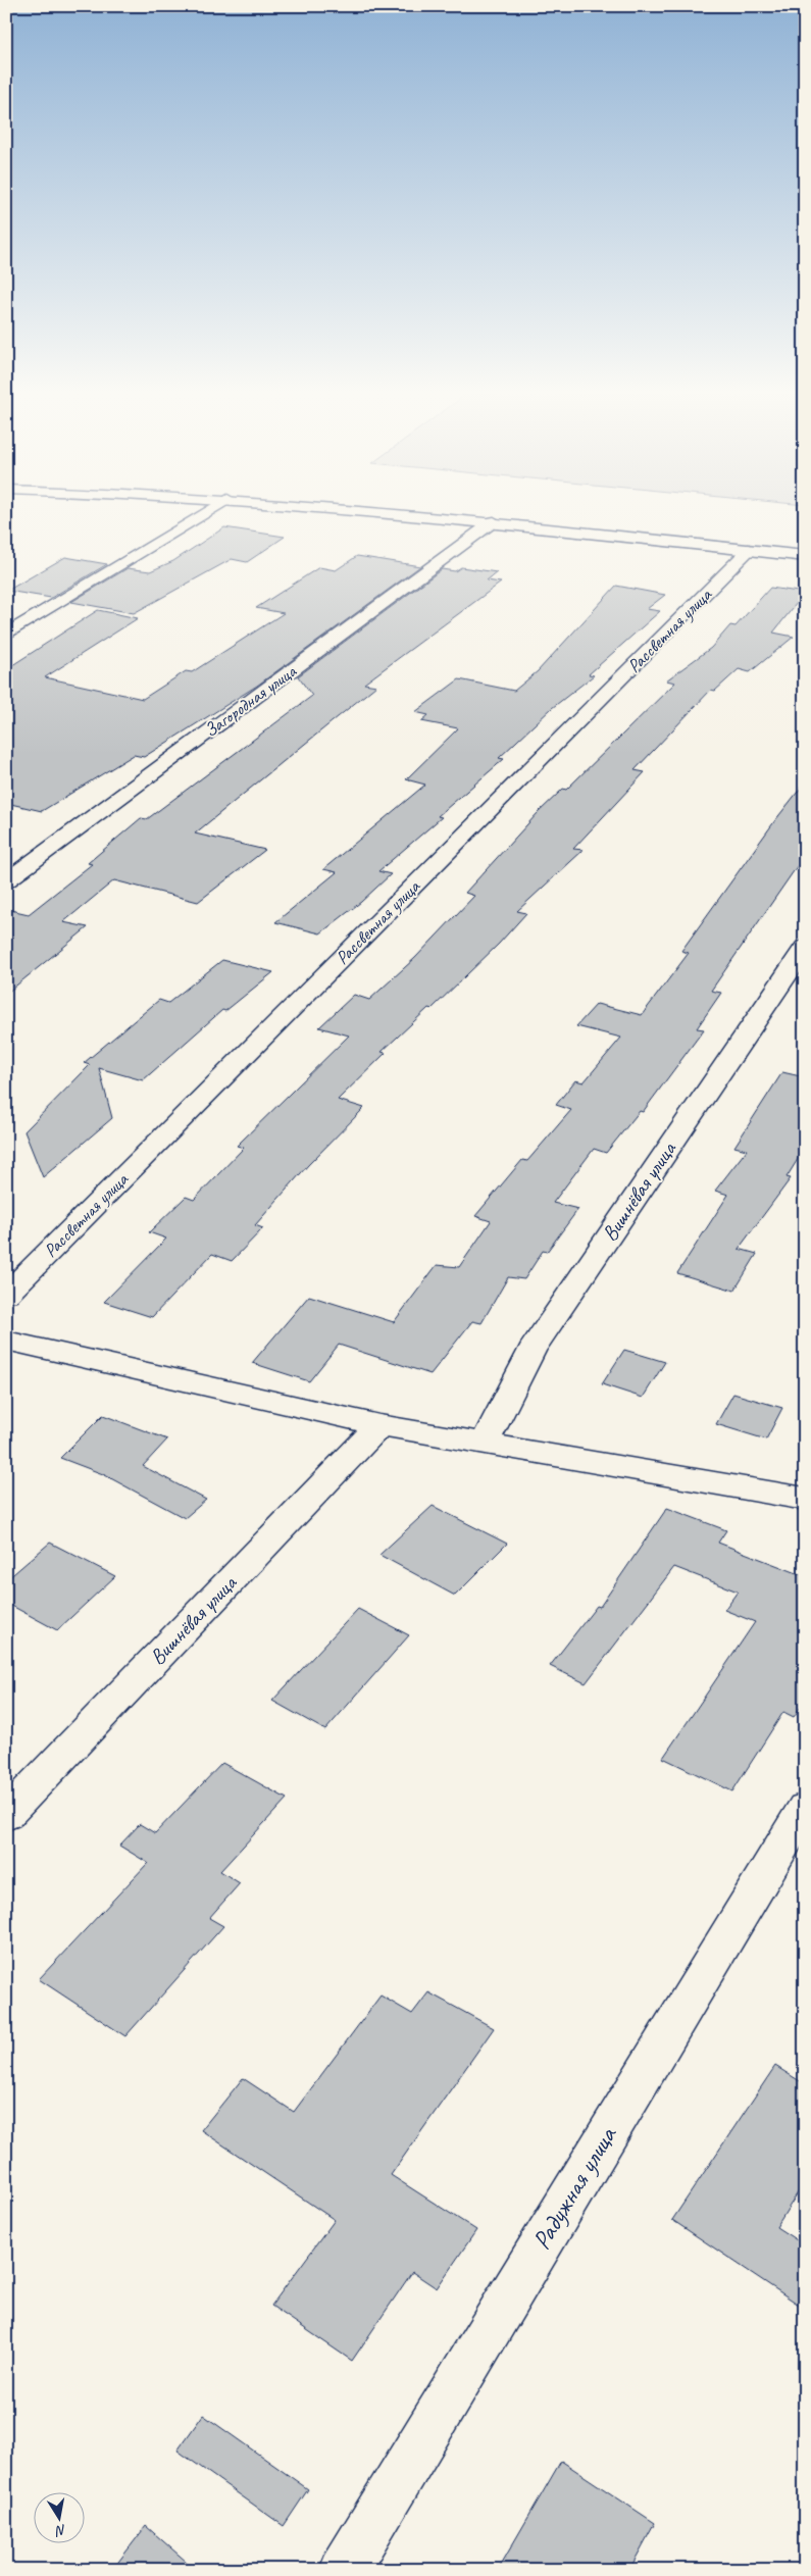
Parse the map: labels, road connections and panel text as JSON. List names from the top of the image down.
{
  "streets": {
    "street": [
      "Рассветная улица",
      "Загородная улица",
      "Вишнёвая улица",
      "Радужная улица"
    ]
  },
  "north": "bottom"
}
